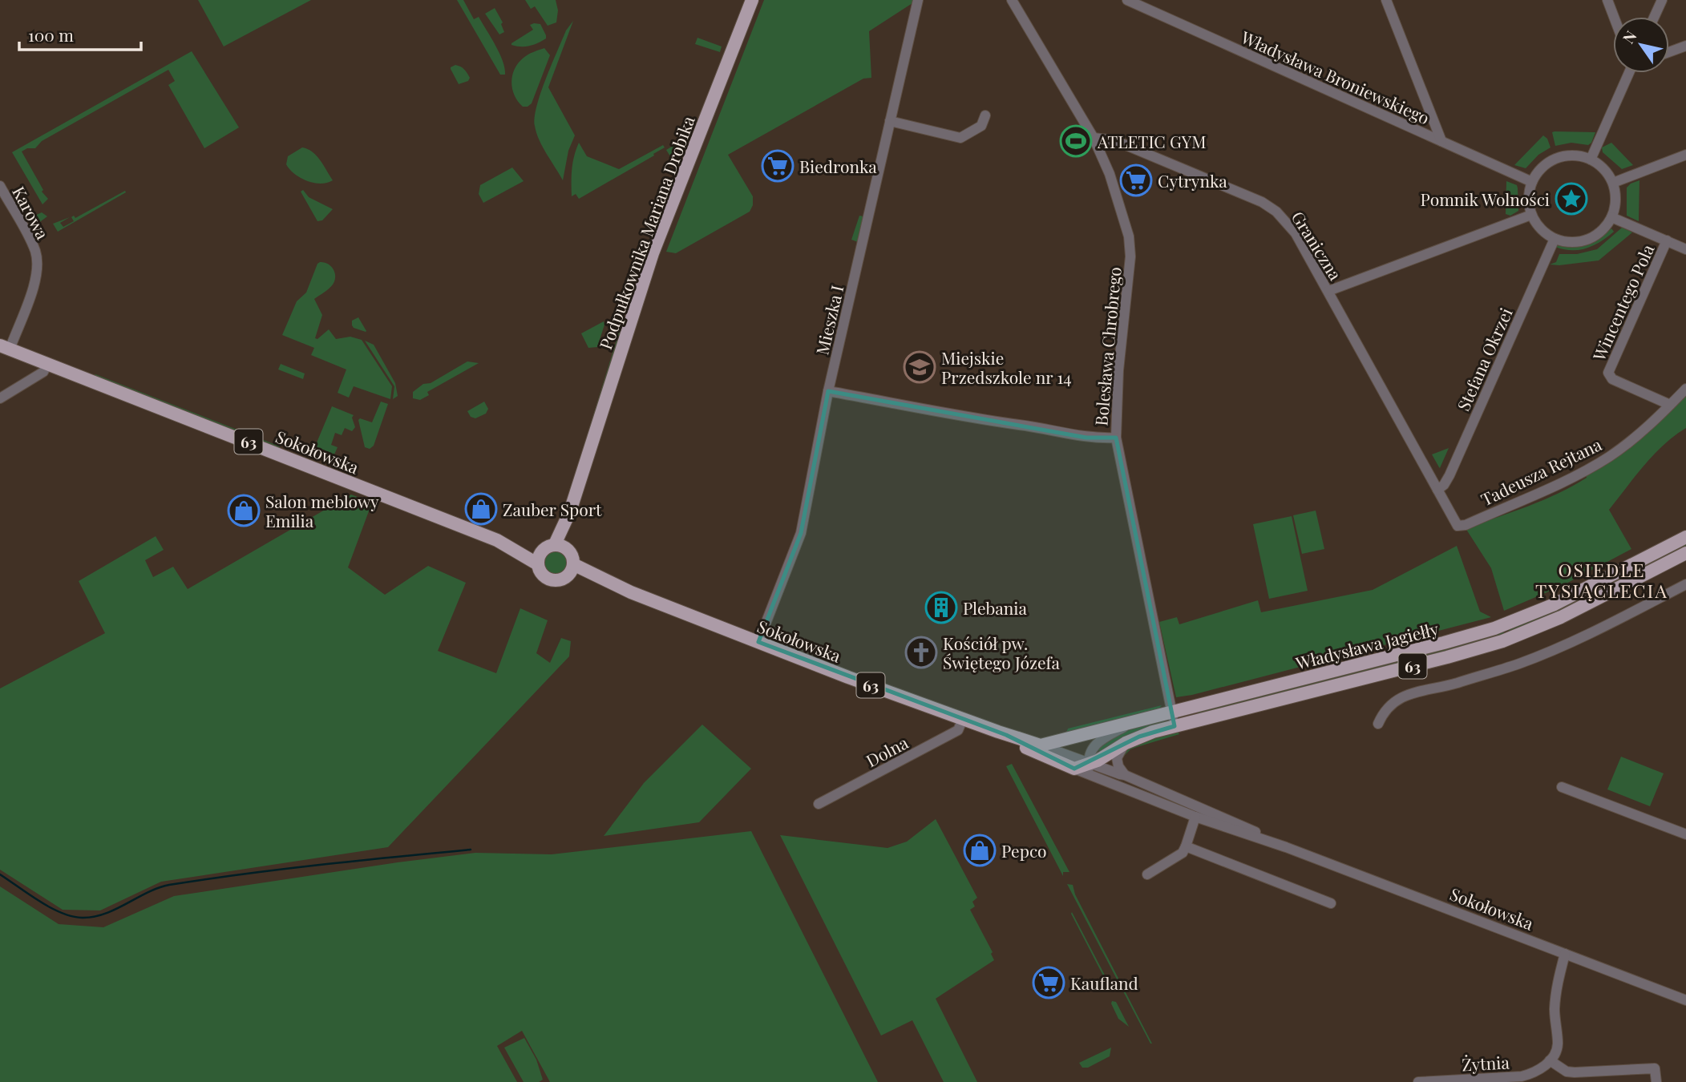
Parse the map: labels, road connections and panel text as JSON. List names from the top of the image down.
{
  "streets": {
    "main road": [
      "Podpułkownika Mariana Drobika",
      "63",
      "Sokołowska",
      "Władysława Jagiełły"
    ],
    "street": [
      "Władysława Broniewskiego",
      "Karowa",
      "Graniczna",
      "Wincentego Pola",
      "Mieszka I",
      "Bolesława Chrobrego",
      "Stefana Okrzei",
      "Tadeusza Rejtana",
      "Dolna",
      "Żytnia"
    ]
  },
  "crossings": [
    ["Władysława Broniewskiego", "Stefana Okrzei"],
    ["Karowa", "Sokołowska"],
    ["Podpułkownika Mariana Drobika", "63"],
    ["Podpułkownika Mariana Drobika", "Sokołowska"],
    ["Graniczna", "Bolesława Chrobrego"],
    ["Graniczna", "Stefana Okrzei"],
    ["Graniczna", "Tadeusza Rejtana"],
    ["Wincentego Pola", "Tadeusza Rejtana"],
    ["Mieszka I", "Sokołowska"],
    ["Bolesława Chrobrego", "Władysława Jagiełły"],
    ["63", "Sokołowska"],
    ["Sokołowska", "Władysława Jagiełły"],
    ["Sokołowska", "Dolna"]
  ],
  "districts": ["OSIEDLE TYSIĄCLECIA"],
  "places": {
    "sports": ["ATLETIC GYM"],
    "supermarket": ["Biedronka", "Cytrynka", "Kaufland"],
    "place": ["Pomnik Wolności"],
    "school or university": ["Miejskie Przedszkole nr 14"],
    "shop": ["Zauber Sport", "Salon meblowy Emilia", "Pepco"],
    "building": ["Plebania"],
    "church": ["Kościół pw. Świętego Józefa"]
  },
  "scale_bar": "100 m",
  "north": "top left"
}
